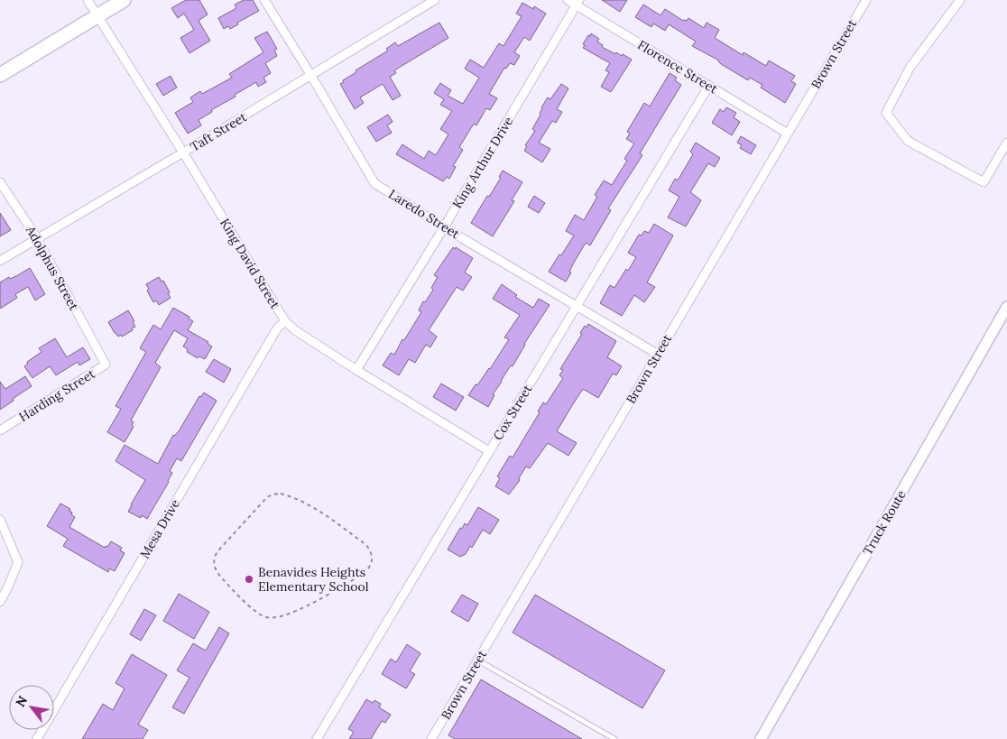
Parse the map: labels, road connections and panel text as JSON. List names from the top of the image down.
{
  "streets": {
    "street": [
      "Brown Street",
      "Florence Street",
      "Taft Street",
      "King Arthur Drive",
      "Laredo Street",
      "King David Street",
      "Adolphus Street",
      "Harding Street",
      "Cox Street",
      "Truck Route",
      "Mesa Drive"
    ]
  },
  "crossings": [
    ["Brown Street", "Florence Street"],
    ["Brown Street", "Laredo Street"],
    ["Florence Street", "King Arthur Drive"],
    ["Florence Street", "Cox Street"],
    ["Taft Street", "Laredo Street"],
    ["Taft Street", "King David Street"],
    ["Taft Street", "Adolphus Street"],
    ["King Arthur Drive", "Laredo Street"],
    ["King Arthur Drive", "King David Street"],
    ["Laredo Street", "Cox Street"],
    ["King David Street", "Cox Street"],
    ["King David Street", "Mesa Drive"],
    ["Adolphus Street", "Harding Street"]
  ],
  "places": ["Benavides Heights Elementary School"],
  "north": "top left"
}
